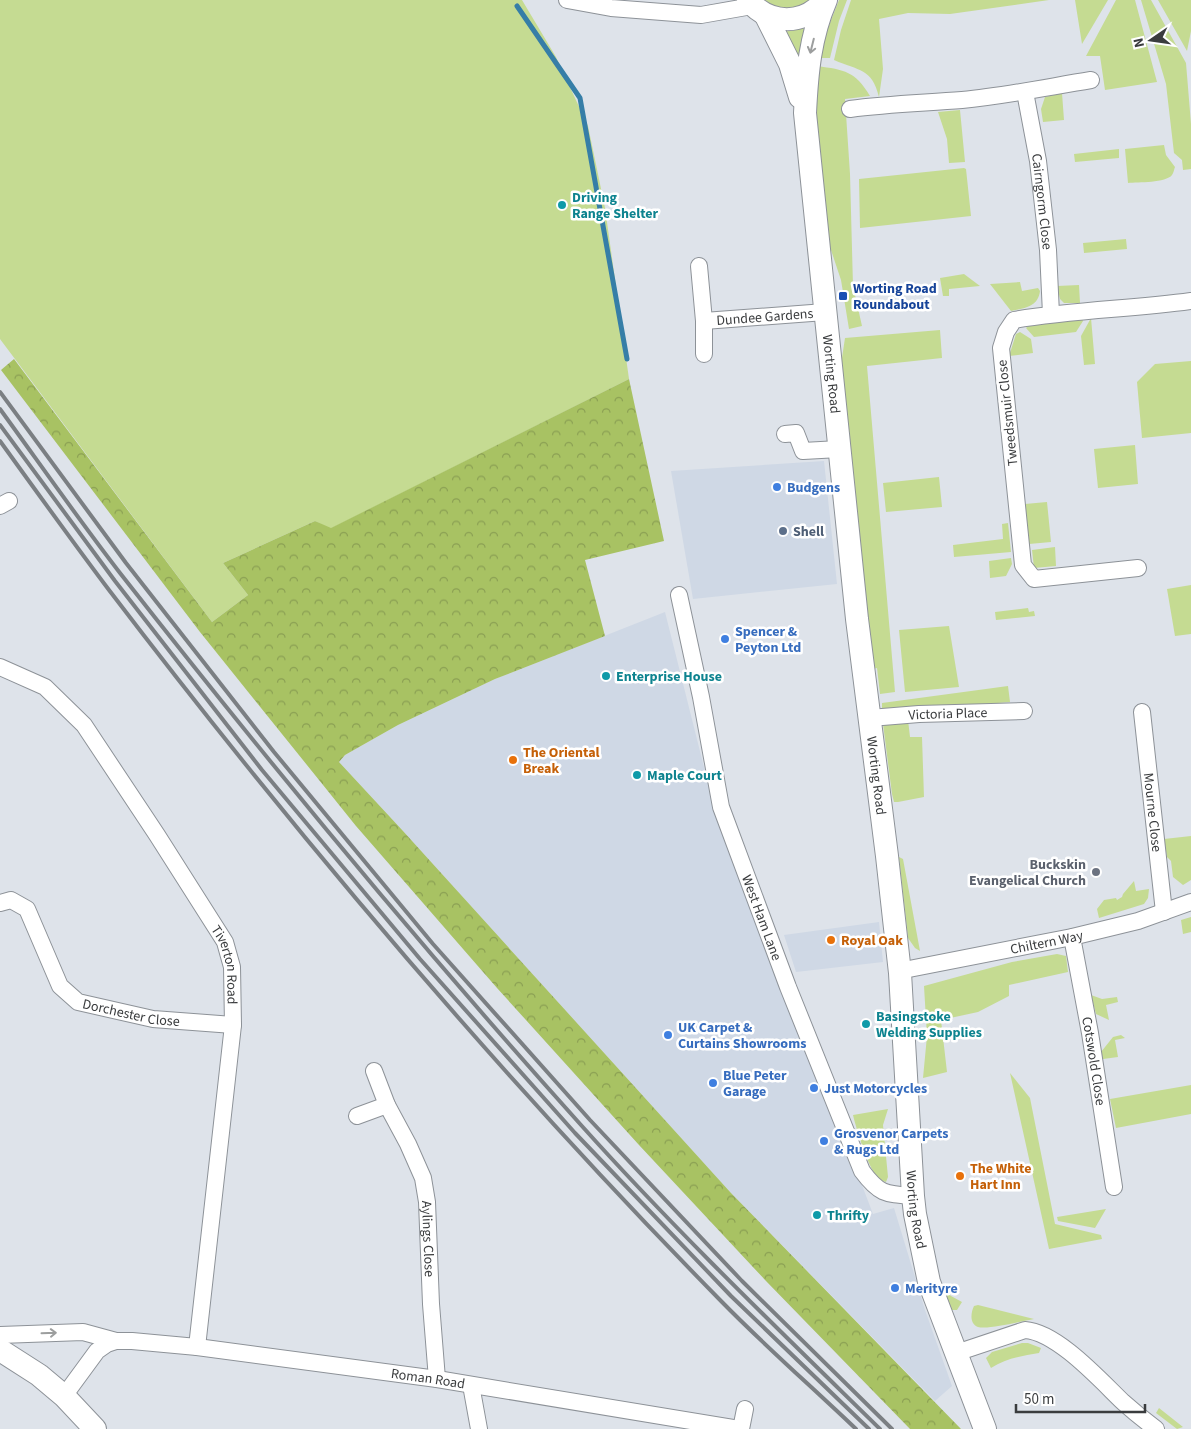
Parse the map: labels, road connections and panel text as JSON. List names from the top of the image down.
{
  "streets": {
    "main road": ["Worting Road"],
    "street": [
      "Cairngorm Close",
      "Dundee Gardens",
      "Tweedsmuir Close",
      "Victoria Place",
      "Mourne Close",
      "West Ham Lane",
      "Chiltern Way",
      "Tiverton Road",
      "Dorchester Close",
      "Cotswold Close",
      "Aylings Close",
      "Roman Road"
    ]
  },
  "crossings": [
    ["Cairngorm Close", "Tweedsmuir Close"],
    ["Dundee Gardens", "Worting Road"],
    ["Worting Road", "Victoria Place"],
    ["Worting Road", "West Ham Lane"],
    ["Worting Road", "Chiltern Way"],
    ["Mourne Close", "Chiltern Way"],
    ["Chiltern Way", "Cotswold Close"],
    ["Tiverton Road", "Dorchester Close"],
    ["Tiverton Road", "Roman Road"],
    ["Aylings Close", "Roman Road"]
  ],
  "places": {
    "other": [
      "Driving Range Shelter",
      "Budgens",
      "Shell",
      "Spencer & Peyton Ltd",
      "Enterprise House",
      "The Oriental Break",
      "Maple Court",
      "Buckskin Evangelical Church",
      "Royal Oak",
      "Basingstoke Welding Supplies",
      "UK Carpet & Curtains Showrooms",
      "Blue Peter Garage",
      "Just Motorcycles",
      "Grosvenor Carpets & Rugs Ltd",
      "The White Hart Inn",
      "Thrifty",
      "Merityre"
    ],
    "transit": ["Worting Road Roundabout"]
  },
  "scale_bar": "50 m",
  "north": "left"
}
